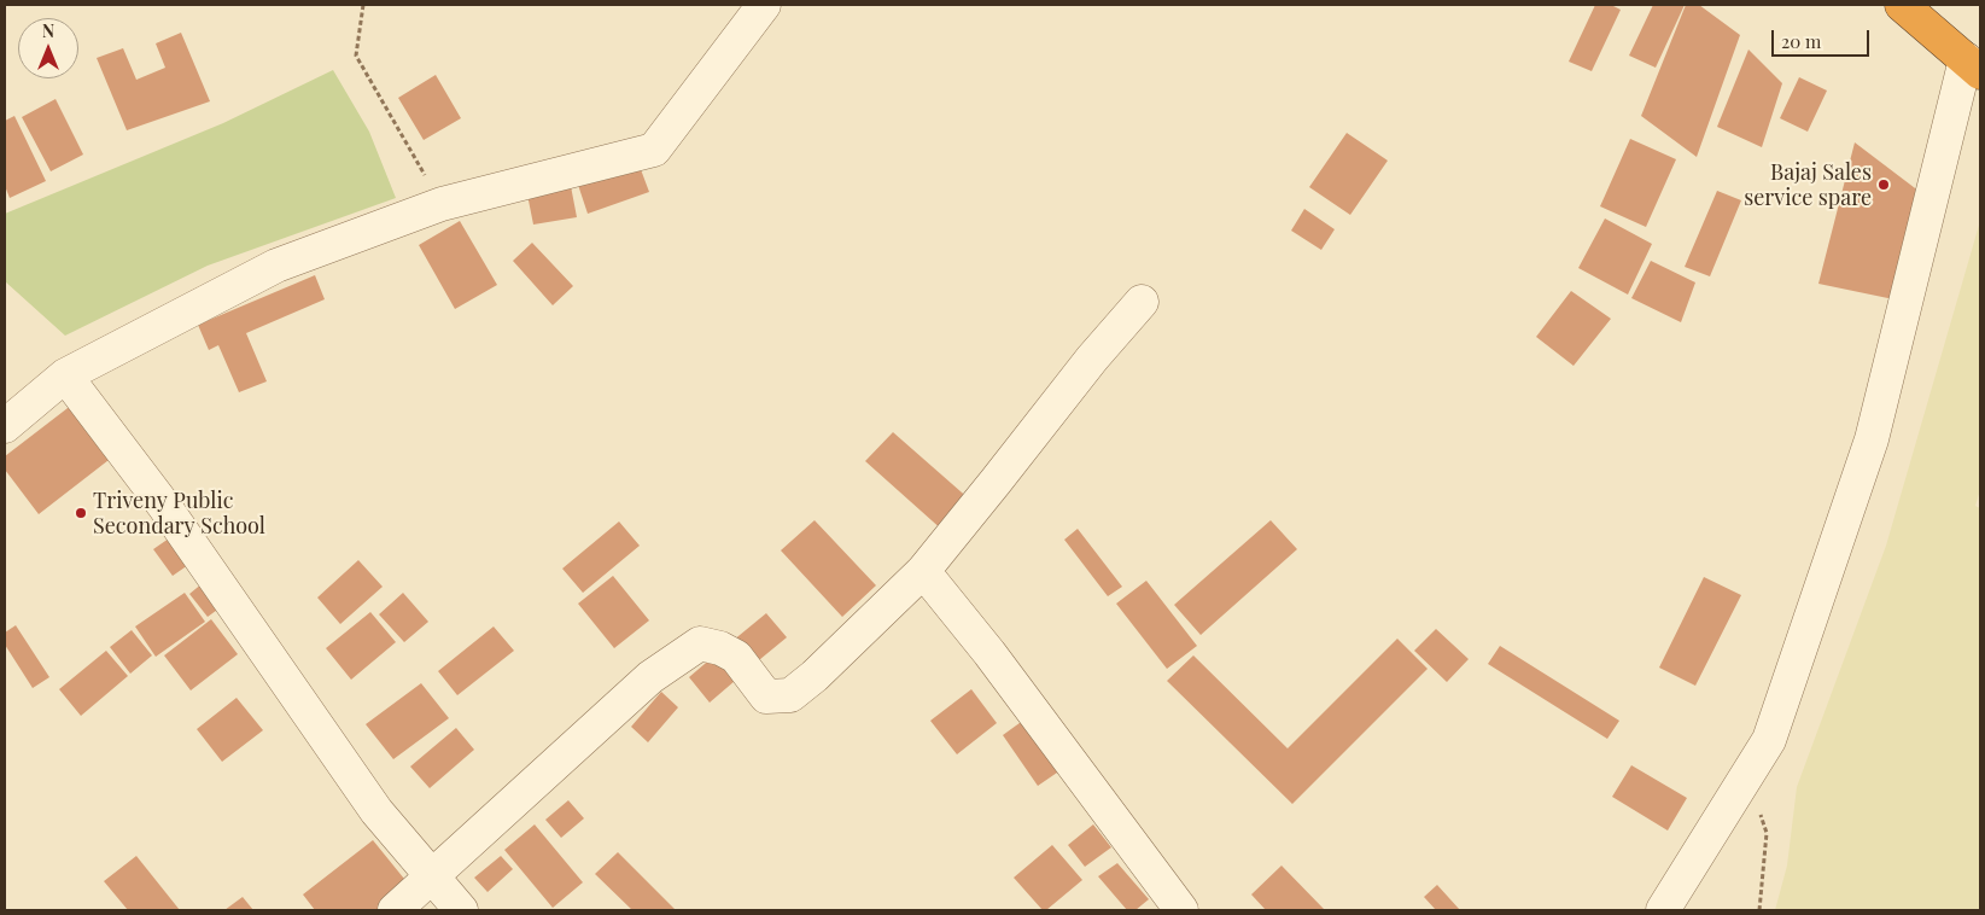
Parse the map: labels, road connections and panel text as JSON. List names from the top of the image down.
{
  "places": ["Bajaj Sales service spare", "Triveny Public Secondary School"],
  "scale_bar": "20 m",
  "north": "top"
}
